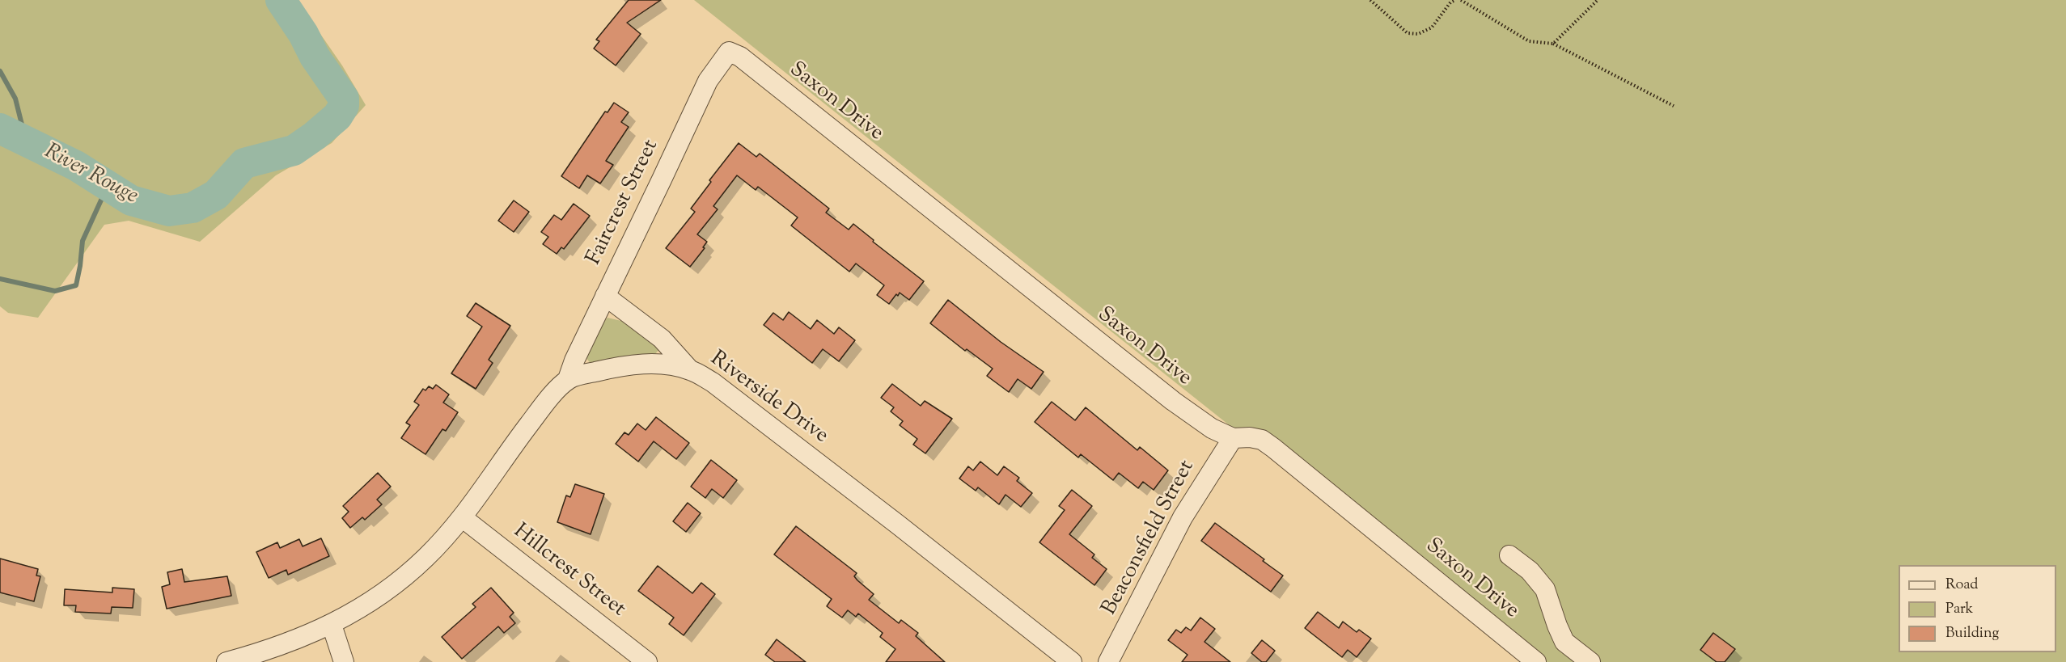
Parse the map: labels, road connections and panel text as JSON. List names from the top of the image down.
{
  "streets": {
    "street": [
      "Saxon Drive",
      "Faircrest Street",
      "Riverside Drive",
      "Beaconsfield Street",
      "Hillcrest Street"
    ]
  },
  "crossings": [
    ["Saxon Drive", "Faircrest Street"],
    ["Saxon Drive", "Beaconsfield Street"],
    ["Faircrest Street", "Riverside Drive"]
  ],
  "water": ["River Rouge"],
  "legend": ["Road", "Park", "Building"]
}
